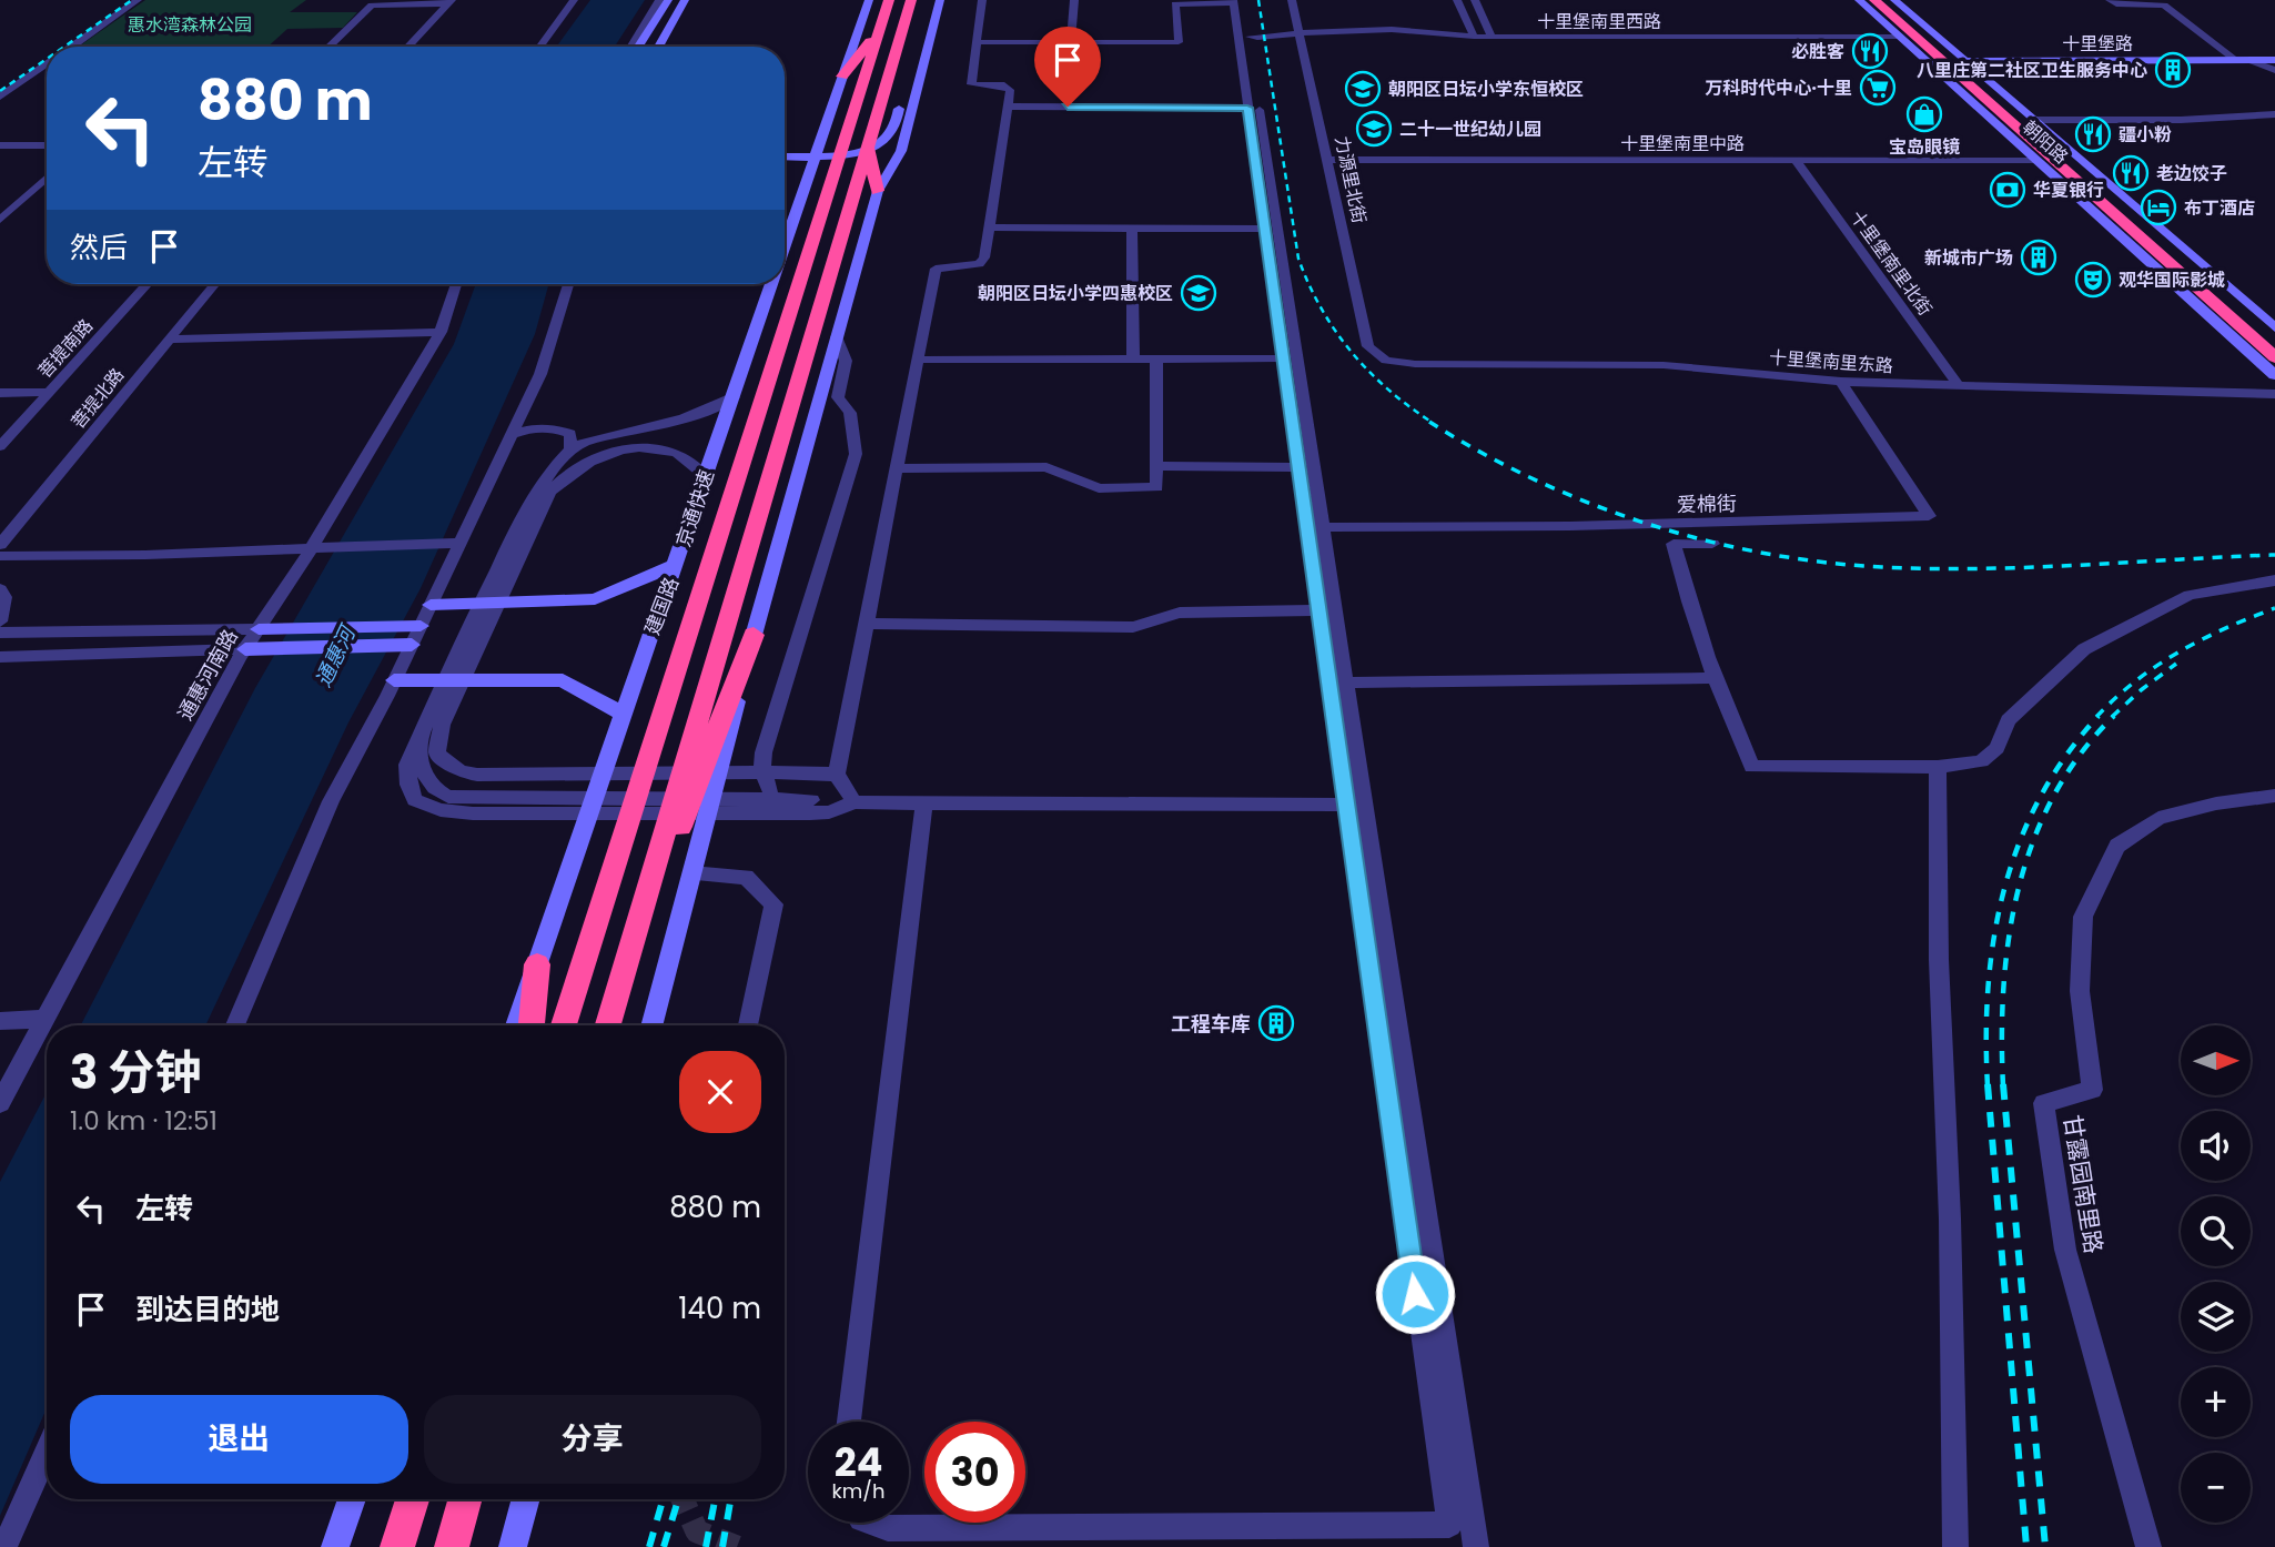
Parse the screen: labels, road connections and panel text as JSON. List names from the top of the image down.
{
  "streets": {
    "highway": ["朝阳路", "京通快速"],
    "main road": ["十里堡路", "建国路"],
    "street": [
      "十里堡南里西路",
      "十里堡南里中路",
      "力源里北街",
      "十里堡南里北街",
      "菩提南路",
      "十里堡南里东路",
      "菩提北路",
      "爱棉街",
      "通惠河南路",
      "甘露园南里路"
    ]
  },
  "crossings": [
    ["十里堡南里西路", "朝阳路"],
    ["十里堡南里西路", "力源里北街"],
    ["十里堡路", "朝阳路"],
    ["朝阳路", "十里堡南里中路"],
    ["十里堡南里中路", "力源里北街"],
    ["十里堡南里中路", "十里堡南里北街"],
    ["力源里北街", "十里堡南里东路"],
    ["十里堡南里北街", "十里堡南里东路"],
    ["十里堡南里东路", "爱棉街"]
  ],
  "water": ["通惠河"],
  "parks": ["惠水湾森林公园"],
  "places": {
    "restaurant": ["必胜客", "疆小粉", "老边饺子"],
    "building": ["八里庄第二社区卫生服务中心", "新城市广场", "工程车库"],
    "supermarket": ["万科时代中心·十里"],
    "school or university": ["朝阳区日坛小学东恒校区", "二十一世纪幼儿园", "朝阳区日坛小学四惠校区"],
    "shop": ["宝岛眼镜"],
    "bank": ["华夏银行"],
    "hotel": ["布丁酒店"],
    "theatre": ["观华国际影城"]
  },
  "north": "right",
  "page": {
    "turn": ["880 m", "左转"],
    "then": "然后",
    "map_buttons": ["+", "−"],
    "heading": ["3 分钟", "1.0 km · 12:51"],
    "list": [
      {
        "name": "左转",
        "value": "880 m"
      },
      {
        "name": "到达目的地",
        "value": "140 m"
      }
    ],
    "buttons": ["退出", "分享"],
    "speed": "24 km/h",
    "limit": "30"
  }
}
